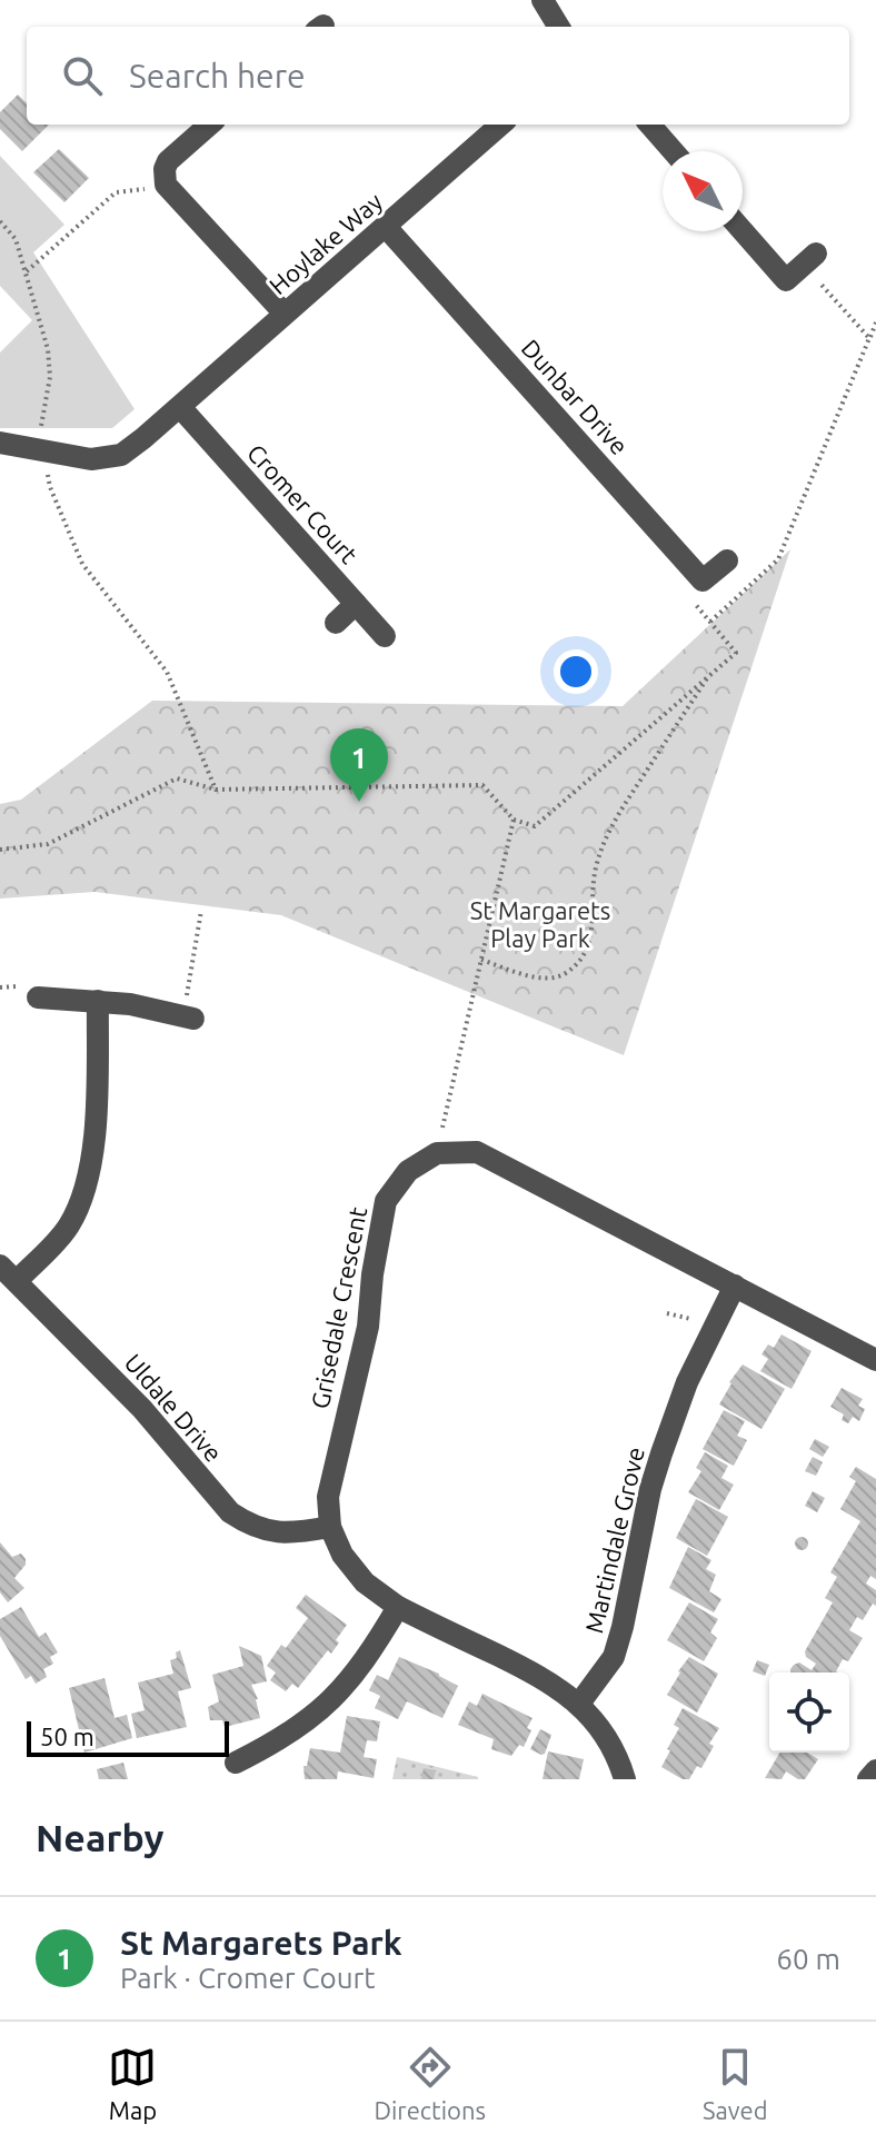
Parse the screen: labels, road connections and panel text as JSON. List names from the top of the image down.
{
  "streets": {
    "street": [
      "Hoylake Way",
      "Dunbar Drive",
      "Cromer Court",
      "Grisedale Crescent",
      "Uldale Drive",
      "Martindale Grove"
    ]
  },
  "crossings": [
    ["Hoylake Way", "Dunbar Drive"],
    ["Hoylake Way", "Cromer Court"],
    ["Grisedale Crescent", "Uldale Drive"],
    ["Grisedale Crescent", "Martindale Grove"]
  ],
  "parks": ["St Margarets Play Park"],
  "scale_bar": "50 m",
  "north": "top left",
  "page": {
    "search": "Search here",
    "pins": "1",
    "scale": "50 m",
    "heading": "Nearby",
    "list": [
      {
        "mark": "1",
        "name": "St Margarets Park",
        "note": "Park · Cromer Court",
        "value": "60 m"
      }
    ],
    "nav": ["Map", "Directions", "Saved"]
  }
}
